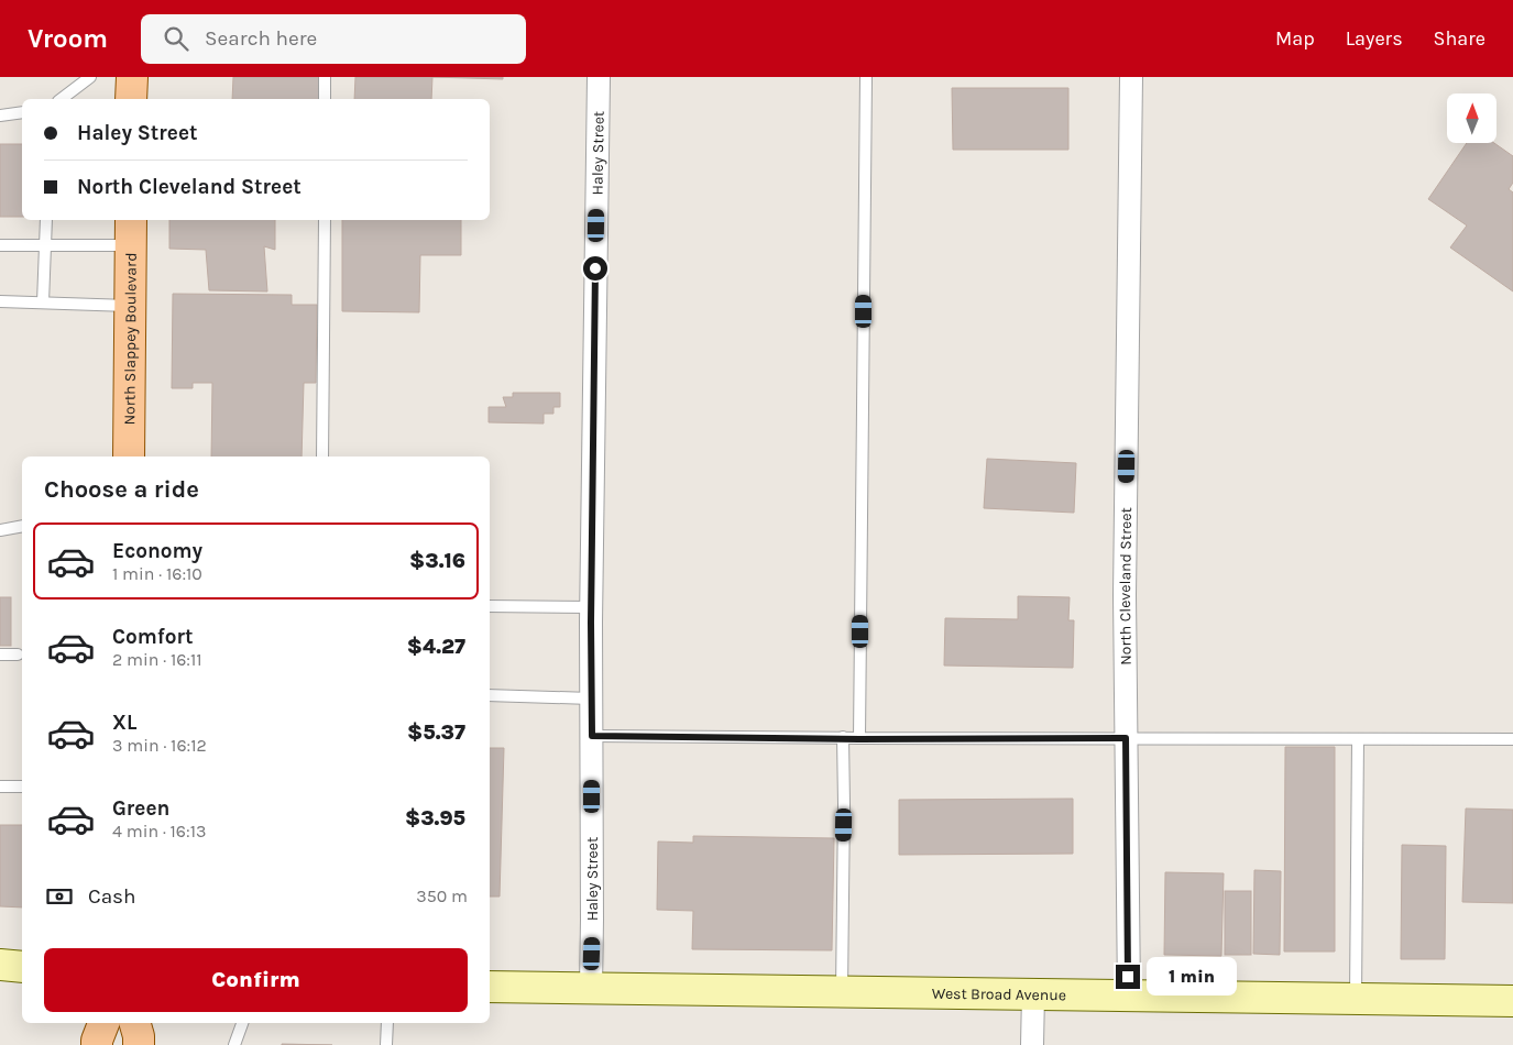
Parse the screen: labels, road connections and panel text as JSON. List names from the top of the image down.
{
  "streets": {
    "main road": ["North Slappey Boulevard", "West Broad Avenue"],
    "street": ["Haley Street", "North Cleveland Street"]
  },
  "crossings": [
    ["Haley Street", "West Broad Avenue"],
    ["North Cleveland Street", "West Broad Avenue"]
  ],
  "north": "top",
  "page": {
    "header": "Vroom",
    "search": "Search here",
    "nav": ["Map", "Layers", "Share"],
    "banner": ["Haley Street", "North Cleveland Street"],
    "heading": "Choose a ride",
    "list": [
      {
        "name": "Economy",
        "note": "1 min · 16:10",
        "value": "$3.16"
      },
      {
        "name": "Comfort",
        "note": "2 min · 16:11",
        "value": "$4.27"
      },
      {
        "name": "XL",
        "note": "3 min · 16:12",
        "value": "$5.37"
      },
      {
        "name": "Green",
        "note": "4 min · 16:13",
        "value": "$3.95"
      }
    ],
    "pay": ["Cash", "350 m"],
    "buttons": "Confirm",
    "bubble": "1 min"
  }
}
